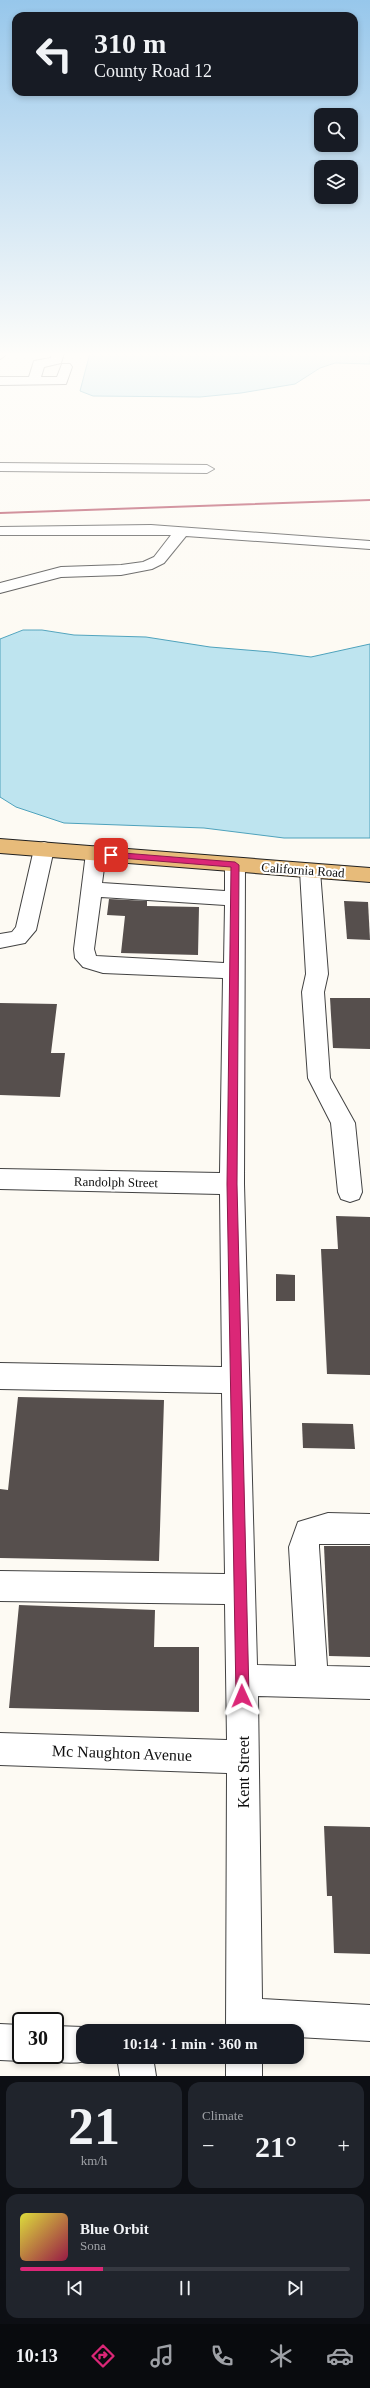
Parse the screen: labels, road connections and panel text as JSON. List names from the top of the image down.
{
  "streets": {
    "main road": ["California Road"],
    "street": ["Randolph Street", "Mc Naughton Avenue", "Kent Street"]
  },
  "crossings": [
    ["California Road", "Kent Street"],
    ["Randolph Street", "Kent Street"],
    ["Mc Naughton Avenue", "Kent Street"]
  ],
  "page": {
    "turn": ["310 m", "County Road 12"],
    "limit": "30",
    "trip": "10:14 · 1 min · 360 m",
    "tile": [
      ["21", "km/h"],
      "Climate"
    ],
    "heat": ["−", "21°", "+"],
    "song": ["Blue Orbit", "Sona"],
    "tabs": "10:13"
  }
}
